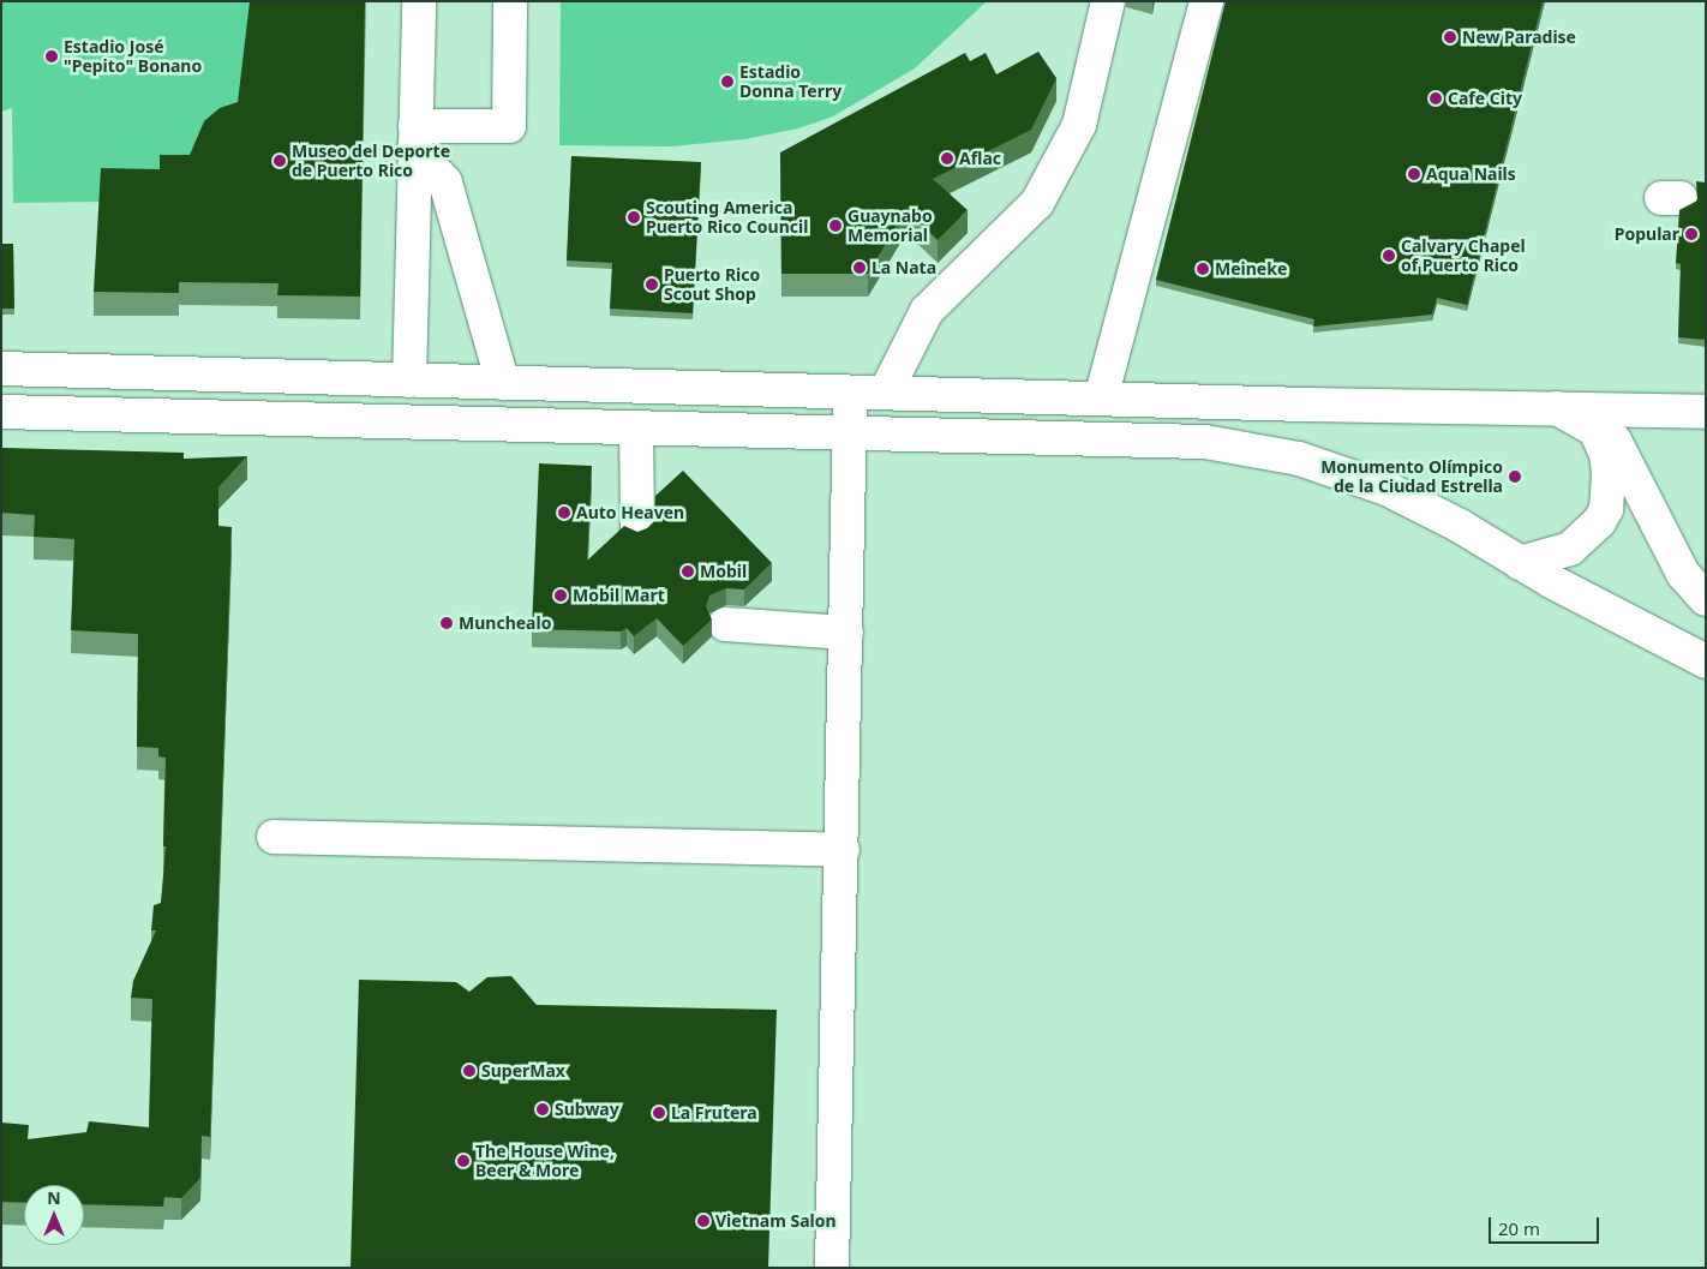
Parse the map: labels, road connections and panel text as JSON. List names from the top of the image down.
{
  "places": [
    "New Paradise",
    "Estadio José \"Pepito\" Bonano",
    "Estadio Donna Terry",
    "Cafe City",
    "Aflac",
    "Museo del Deporte de Puerto Rico",
    "Aqua Nails",
    "Scouting America Puerto Rico Council",
    "Guaynabo Memorial",
    "Popular",
    "Calvary Chapel of Puerto Rico",
    "La Nata",
    "Meineke",
    "Puerto Rico Scout Shop",
    "Monumento Olímpico de la Ciudad Estrella",
    "Auto Heaven",
    "Mobil",
    "Mobil Mart",
    "Munchealo",
    "SuperMax",
    "Subway",
    "La Frutera",
    "The House Wine, Beer & More",
    "Vietnam Salon"
  ],
  "scale_bar": "20 m",
  "north": "top"
}
